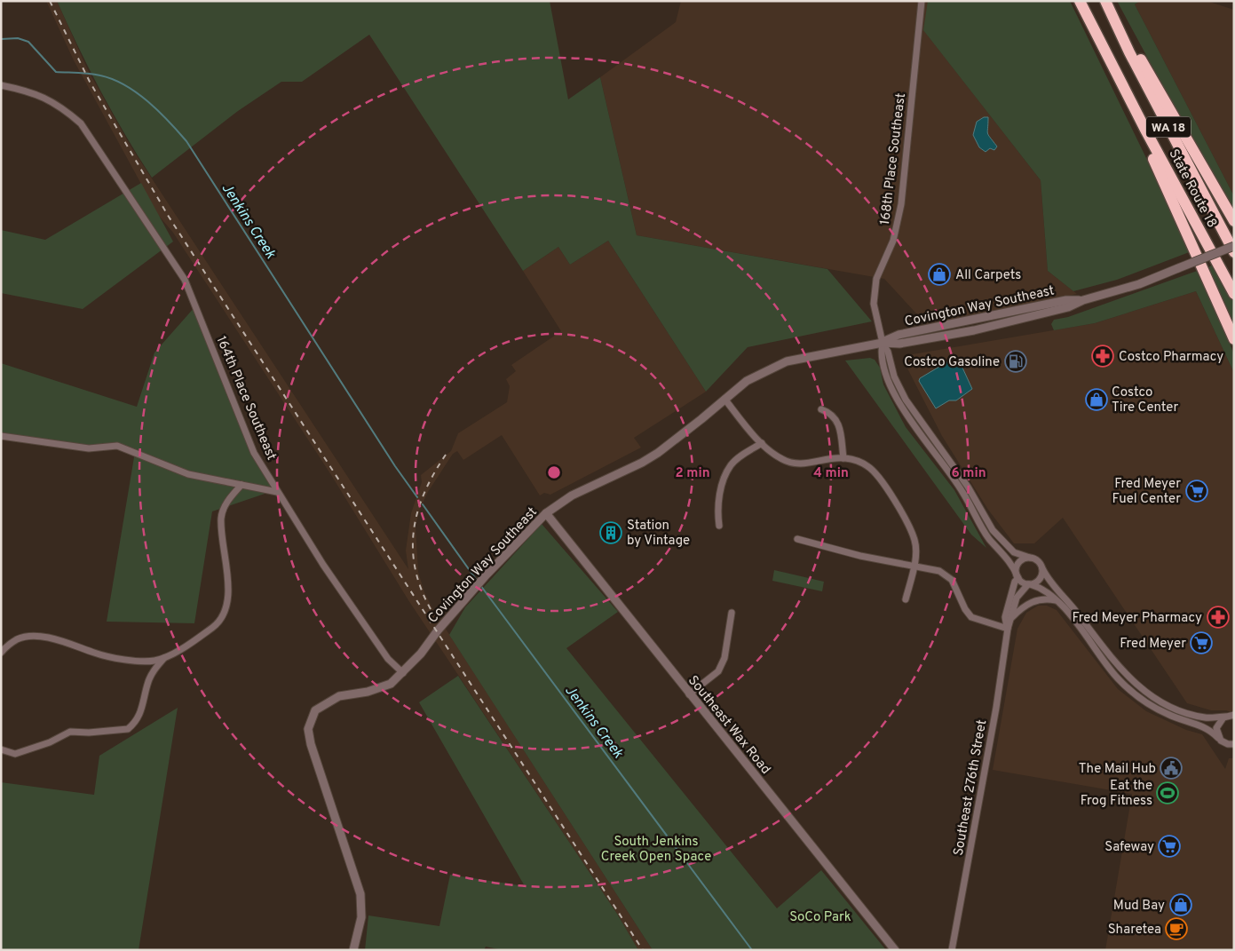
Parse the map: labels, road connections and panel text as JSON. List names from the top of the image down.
{
  "streets": {
    "highway": ["WA 18", "State Route 18"],
    "street": [
      "168th Place Southeast",
      "Covington Way Southeast",
      "164th Place Southeast",
      "Southeast Wax Road",
      "Southeast 276th Street"
    ]
  },
  "crossings": [
    ["168th Place Southeast", "Covington Way Southeast"],
    ["168th Place Southeast", "Southeast 276th Street"],
    ["Covington Way Southeast", "164th Place Southeast"],
    ["Covington Way Southeast", "Southeast Wax Road"]
  ],
  "water": ["Jenkins Creek"],
  "parks": ["South Jenkins Creek Open Space", "SoCo Park"],
  "places": {
    "shop": ["All Carpets", "Costco Tire Center", "Mud Bay"],
    "pharmacy": ["Costco Pharmacy", "Fred Meyer Pharmacy"],
    "fuel station": ["Costco Gasoline"],
    "supermarket": ["Fred Meyer Fuel Center", "Fred Meyer", "Safeway"],
    "building": ["Station by Vintage"],
    "public building": ["The Mail Hub"],
    "sports": ["Eat the Frog Fitness"],
    "cafe": ["Sharetea"]
  },
  "rings": ["2 min", "4 min", "6 min"]
}
